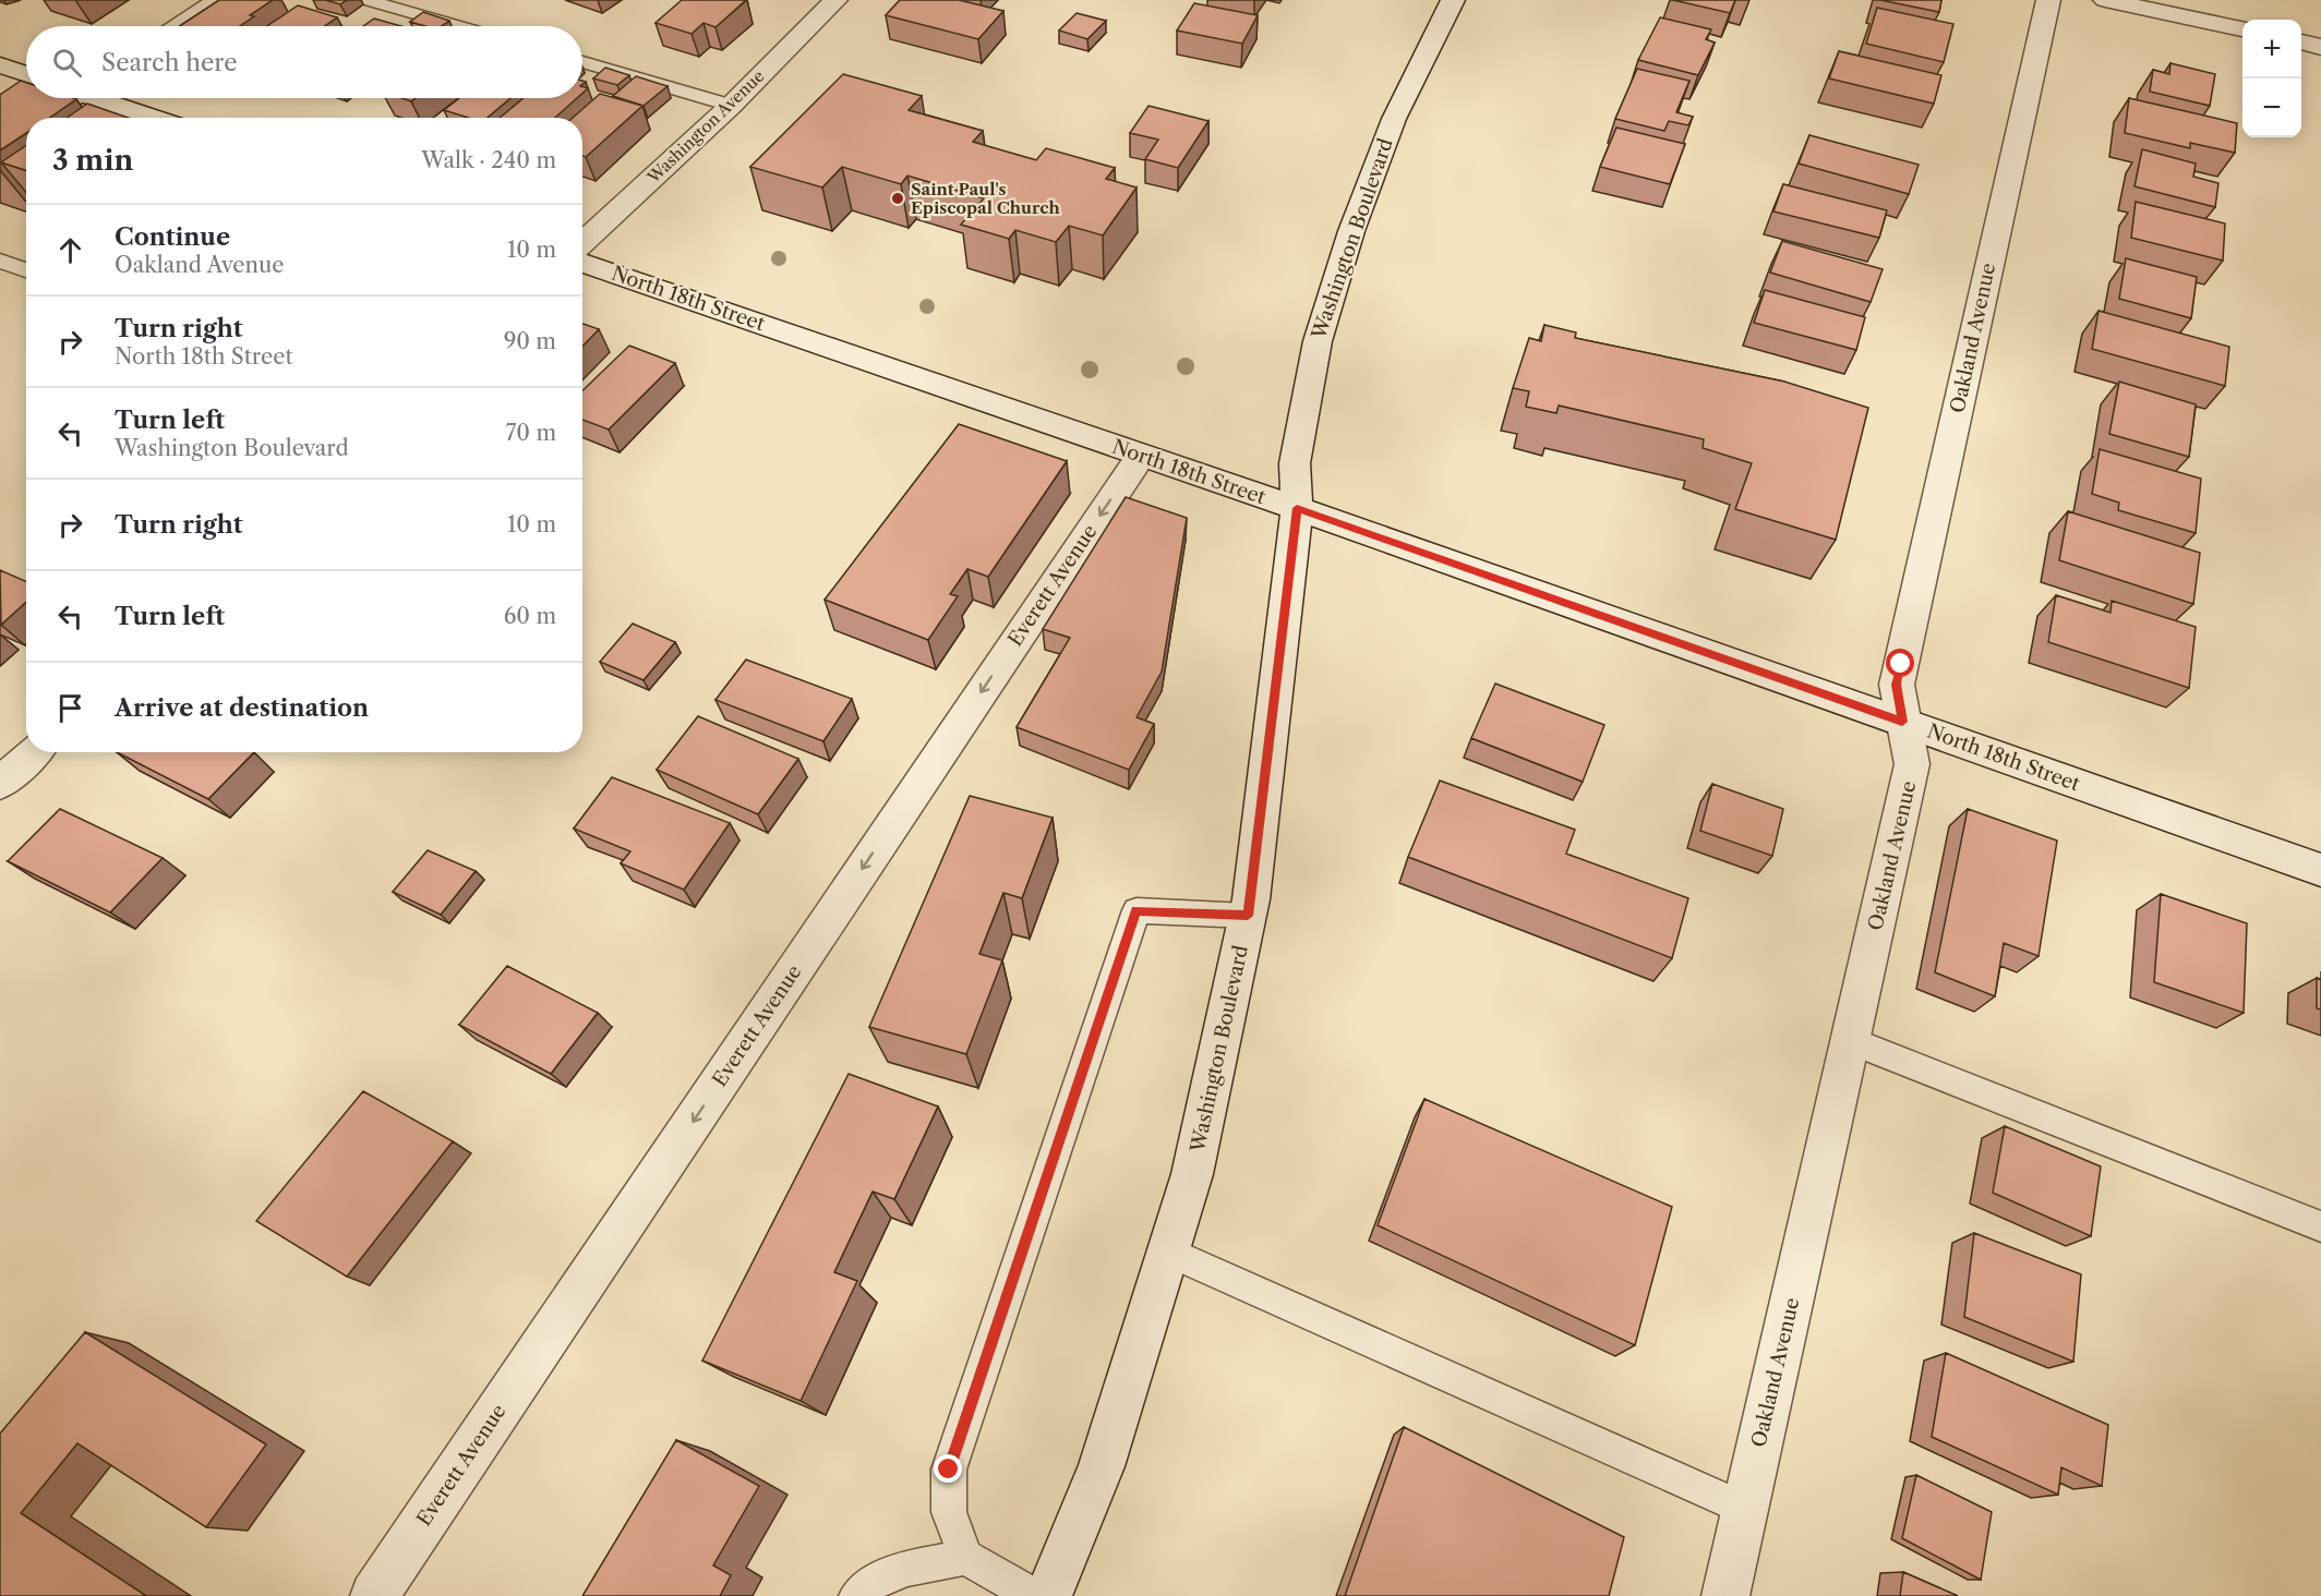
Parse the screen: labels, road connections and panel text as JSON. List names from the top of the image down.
{
  "streets": {
    "street": [
      "Washington Avenue",
      "Washington Boulevard",
      "North 18th Street",
      "Oakland Avenue",
      "Everett Avenue"
    ]
  },
  "crossings": [
    ["Washington Boulevard", "North 18th Street"],
    ["North 18th Street", "Oakland Avenue"],
    ["North 18th Street", "Everett Avenue"]
  ],
  "one_way": ["Everett Avenue"],
  "places": ["Saint Paul's Episcopal Church"],
  "page": {
    "map_buttons": ["+", "−"],
    "search": "Search here",
    "heading": ["3 min", "Walk · 240 m"],
    "list": [
      ["Continue", "Oakland Avenue", "10 m"],
      ["Turn right", "North 18th Street", "90 m"],
      ["Turn left", "Washington Boulevard", "70 m"],
      ["Turn right", "10 m"],
      ["Turn left", "60 m"],
      "Arrive at destination"
    ]
  }
}
